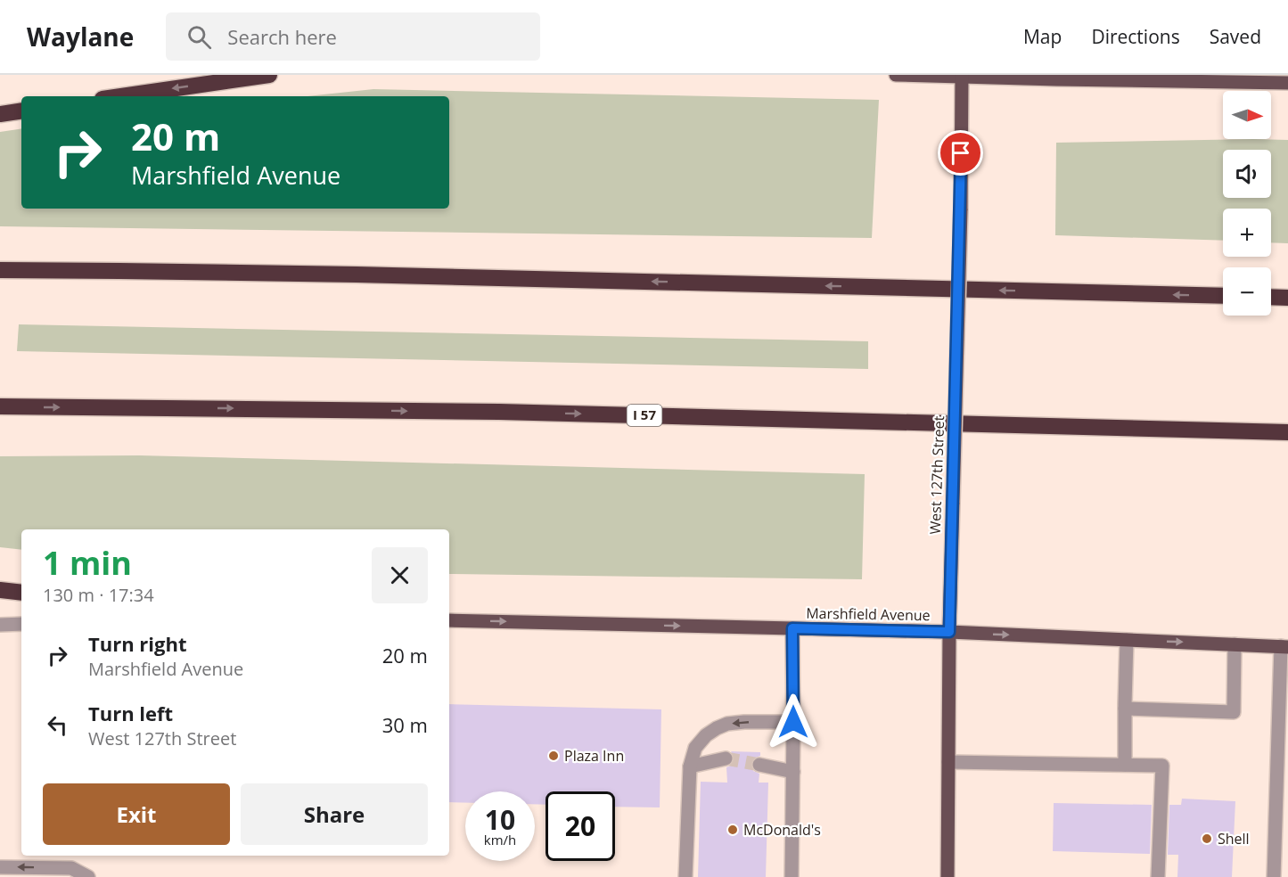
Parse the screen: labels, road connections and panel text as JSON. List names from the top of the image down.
{
  "streets": {
    "highway": ["I 57"],
    "main road": ["West 127th Street", "Marshfield Avenue"]
  },
  "crossings": [
    ["West 127th Street", "Marshfield Avenue"]
  ],
  "one_way": ["Marshfield Avenue"],
  "places": ["Plaza Inn", "McDonald's", "Shell"],
  "north": "right",
  "page": {
    "header": "Waylane",
    "search": "Search here",
    "nav": ["Map", "Directions", "Saved"],
    "map_buttons": ["+", "−"],
    "turn": ["20 m", "Marshfield Avenue"],
    "heading": ["1 min", "130 m · 17:34"],
    "list": [
      {
        "name": "Turn right",
        "note": "Marshfield Avenue",
        "value": "20 m"
      },
      {
        "name": "Turn left",
        "note": "West 127th Street",
        "value": "30 m"
      }
    ],
    "buttons": ["Exit", "Share"],
    "speed": "10 km/h",
    "limit": "20"
  }
}
